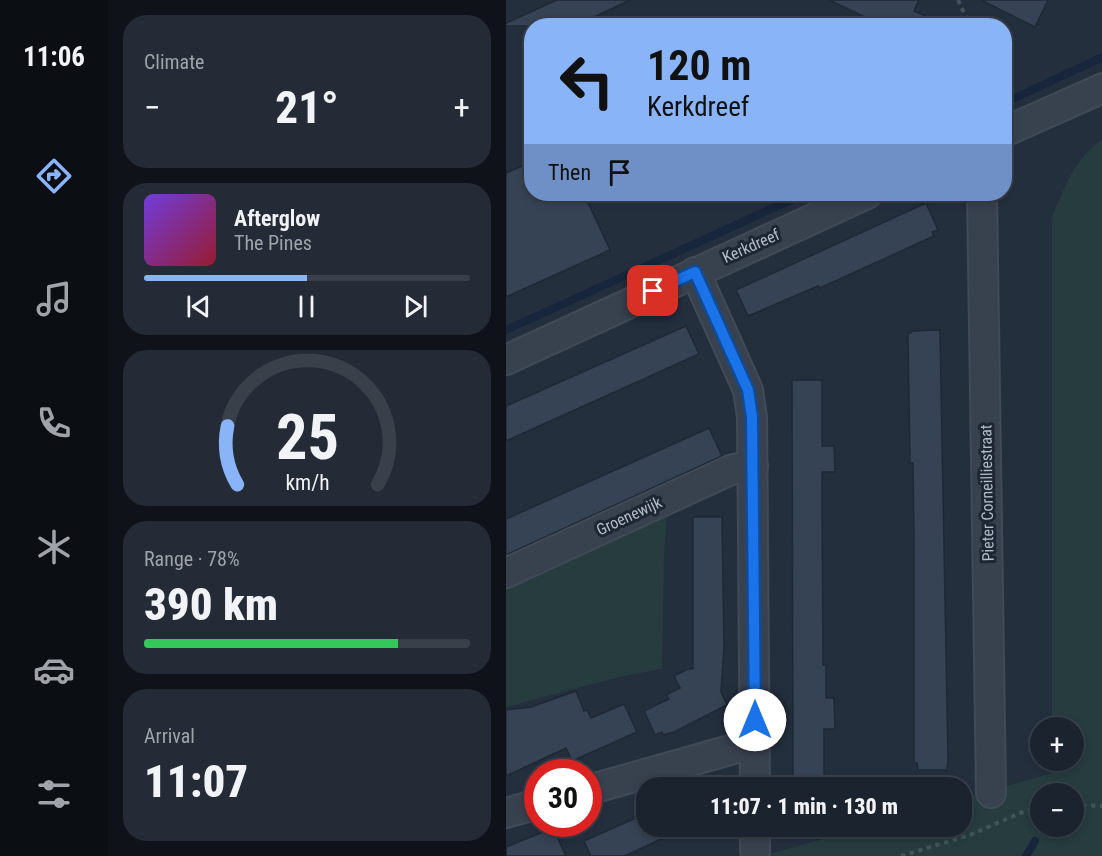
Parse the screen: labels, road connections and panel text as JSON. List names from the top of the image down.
{
  "streets": {
    "street": ["Kerkdreef", "Pieter Corneilliestraat", "Groenewijk"]
  },
  "page": {
    "tabs": "11:06",
    "tile": [
      "Climate",
      ["Range · 78%", "390 km"],
      ["Arrival", "11:07"]
    ],
    "turn": ["120 m", "Kerkdreef"],
    "heat": ["−", "21°", "+"],
    "then": "Then",
    "song": ["Afterglow", "The Pines"],
    "map_buttons": ["+", "−"],
    "limit": "30",
    "trip": "11:07 · 1 min · 130 m",
    "gauge": ["25", "km/h"]
  }
}
